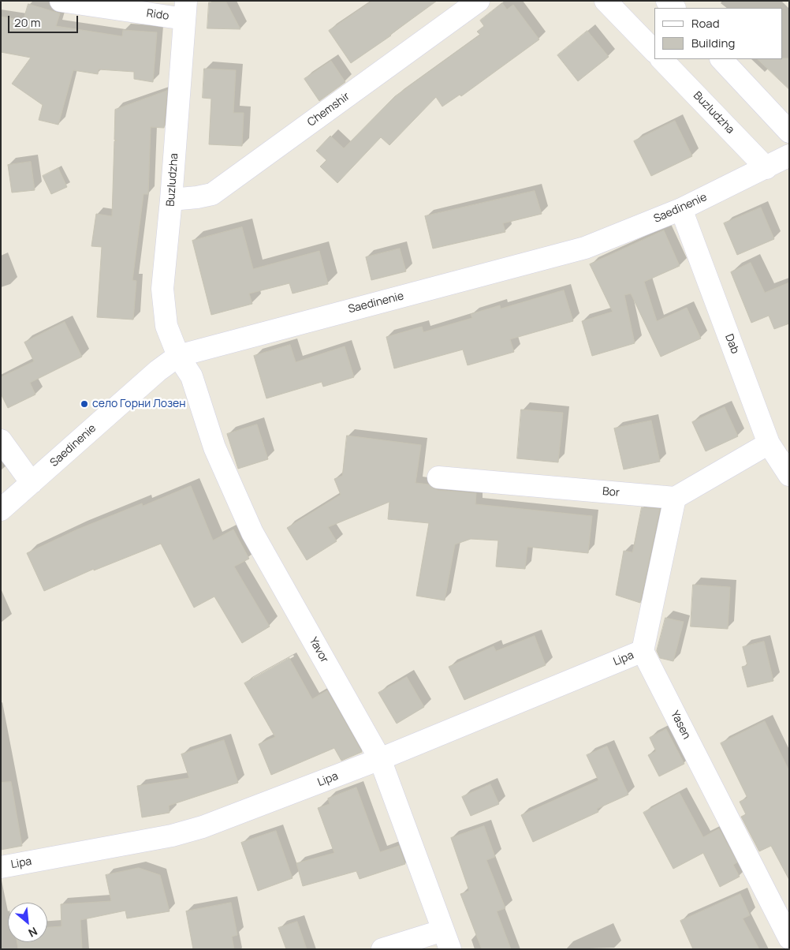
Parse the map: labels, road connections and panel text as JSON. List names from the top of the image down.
{
  "streets": {
    "street": [
      "Rido",
      "Chemshir",
      "Buzludzha",
      "Saedinenie",
      "Dab",
      "Bor",
      "Yavor",
      "Lipa",
      "Yasen"
    ]
  },
  "crossings": [
    ["Rido", "Buzludzha"],
    ["Chemshir", "Buzludzha"],
    ["Buzludzha", "Saedinenie"],
    ["Buzludzha", "Yavor"],
    ["Saedinenie", "Dab"],
    ["Saedinenie", "Yavor"],
    ["Yavor", "Lipa"],
    ["Lipa", "Yasen"]
  ],
  "places": ["село Горни Лозен"],
  "legend": ["Road", "Building"],
  "scale_bar": "20 m",
  "north": "bottom right"
}
